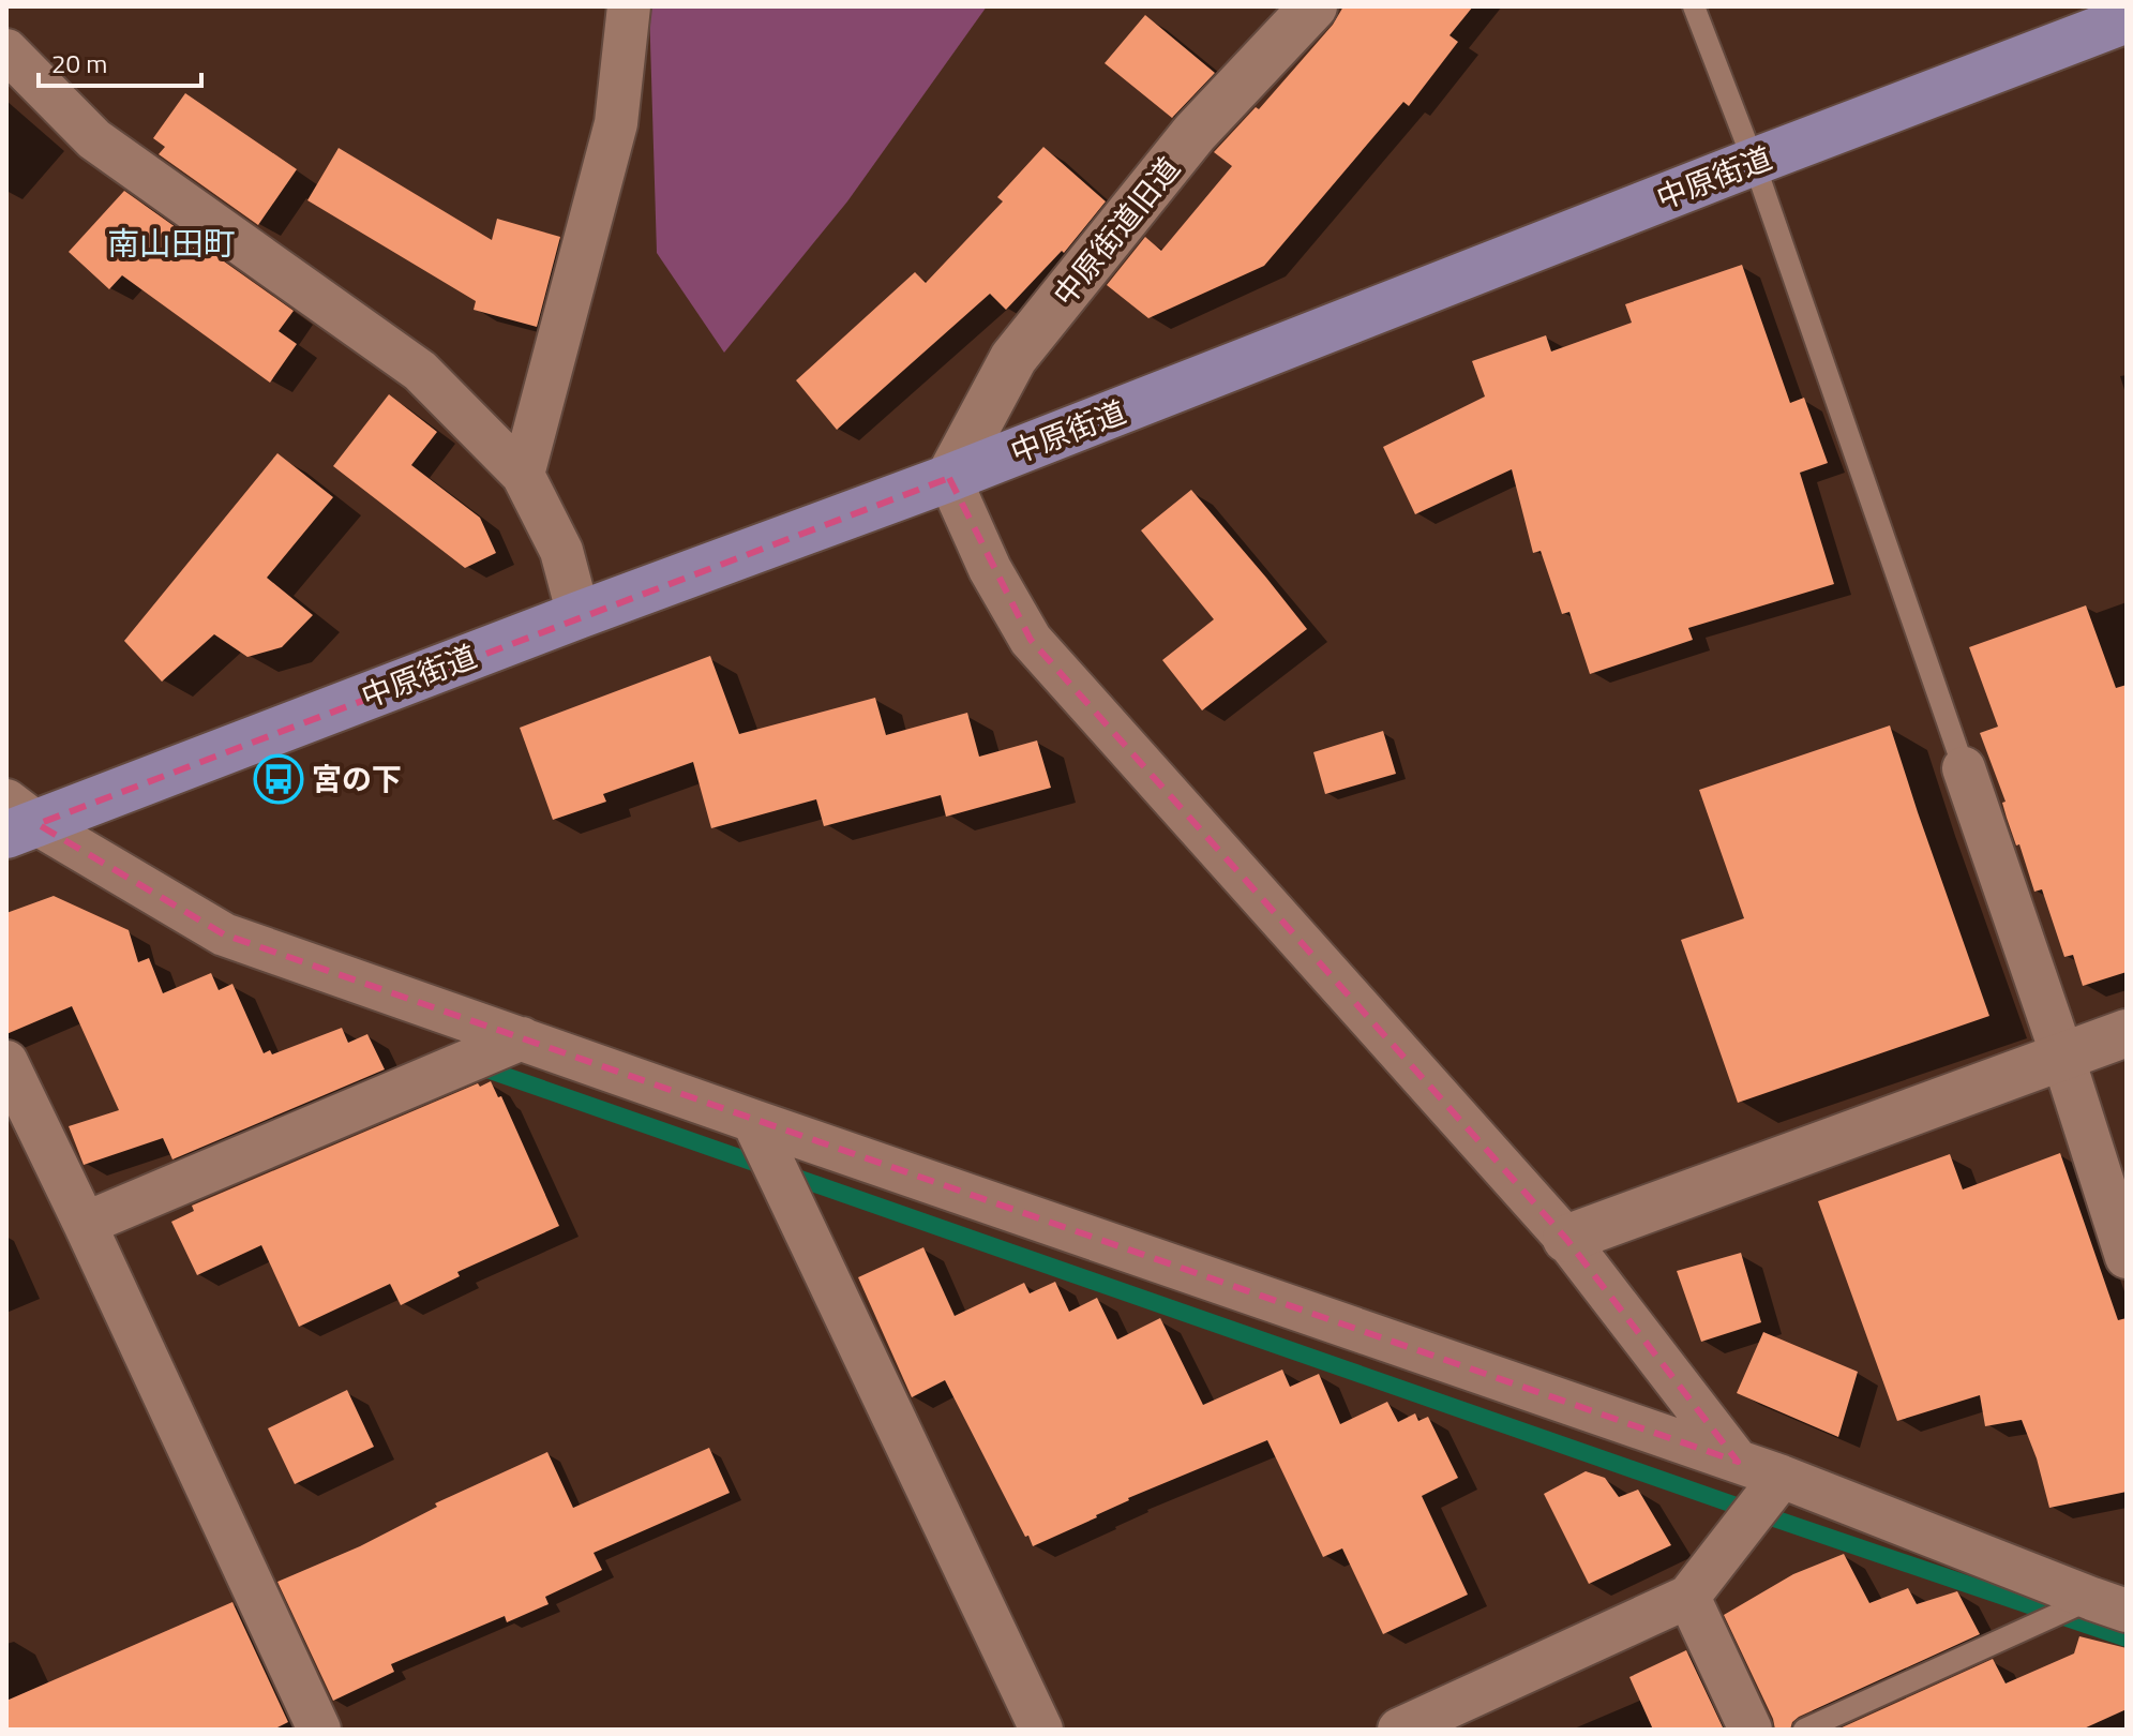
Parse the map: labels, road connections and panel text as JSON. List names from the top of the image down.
{
  "streets": {
    "main road": ["中原街道"],
    "street": ["中原街道旧道"]
  },
  "crossings": [
    ["中原街道", "中原街道旧道"]
  ],
  "districts": ["南山田町"],
  "places": {
    "bus stop": ["宮の下"]
  },
  "scale_bar": "20 m"
}
